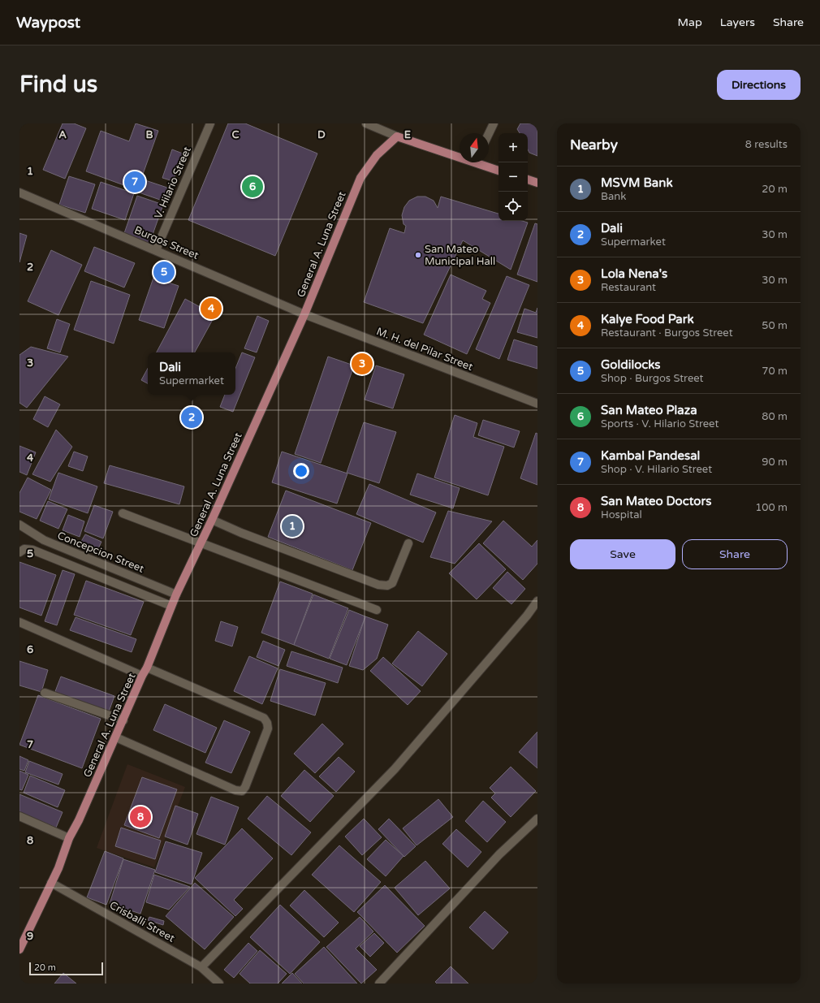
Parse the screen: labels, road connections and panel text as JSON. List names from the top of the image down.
{
  "streets": {
    "main road": ["General A. Luna Street"],
    "street": [
      "V. Hilario Street",
      "Burgos Street",
      "M. H. del Pilar Street",
      "Concepcion Street",
      "Crisballi Street"
    ]
  },
  "crossings": [
    ["V. Hilario Street", "Burgos Street"],
    ["Burgos Street", "General A. Luna Street"],
    ["Burgos Street", "M. H. del Pilar Street"],
    ["General A. Luna Street", "M. H. del Pilar Street"],
    ["General A. Luna Street", "Concepcion Street"],
    ["General A. Luna Street", "Crisballi Street"]
  ],
  "places": ["San Mateo Municipal Hall"],
  "scale_bar": "20 m",
  "north": "top",
  "page": {
    "header": "Waypost",
    "nav": ["Map", "Layers", "Share"],
    "buttons": [
      "Directions",
      ["Save", "Share"]
    ],
    "title": "Find us",
    "heading": ["Nearby", "8 results"],
    "map_buttons": ["+", "−"],
    "list": [
      {
        "mark": "1",
        "name": "MSVM Bank",
        "note": "Bank",
        "value": "20 m"
      },
      {
        "mark": "2",
        "name": "Dali",
        "note": "Supermarket",
        "value": "30 m"
      },
      {
        "mark": "3",
        "name": "Lola Nena's",
        "note": "Restaurant",
        "value": "30 m"
      },
      {
        "mark": "4",
        "name": "Kalye Food Park",
        "note": "Restaurant · Burgos Street",
        "value": "50 m"
      },
      {
        "mark": "5",
        "name": "Goldilocks",
        "note": "Shop · Burgos Street",
        "value": "70 m"
      },
      {
        "mark": "6",
        "name": "San Mateo Plaza",
        "note": "Sports · V. Hilario Street",
        "value": "80 m"
      },
      {
        "mark": "7",
        "name": "Kambal Pandesal",
        "note": "Shop · V. Hilario Street",
        "value": "90 m"
      },
      {
        "mark": "8",
        "name": "San Mateo Doctors",
        "note": "Hospital",
        "value": "100 m"
      }
    ],
    "pins": [
      "7",
      "6",
      "5",
      "4",
      "3",
      "2",
      "1",
      "8"
    ],
    "popup": ["Dali", "Supermarket"],
    "scale": "20 m"
  },
  "grid": {
    "columns": [
      "A",
      "B",
      "C",
      "D",
      "E"
    ],
    "rows": [
      "1",
      "2",
      "3",
      "4",
      "5",
      "6",
      "7",
      "8",
      "9"
    ]
  }
}
